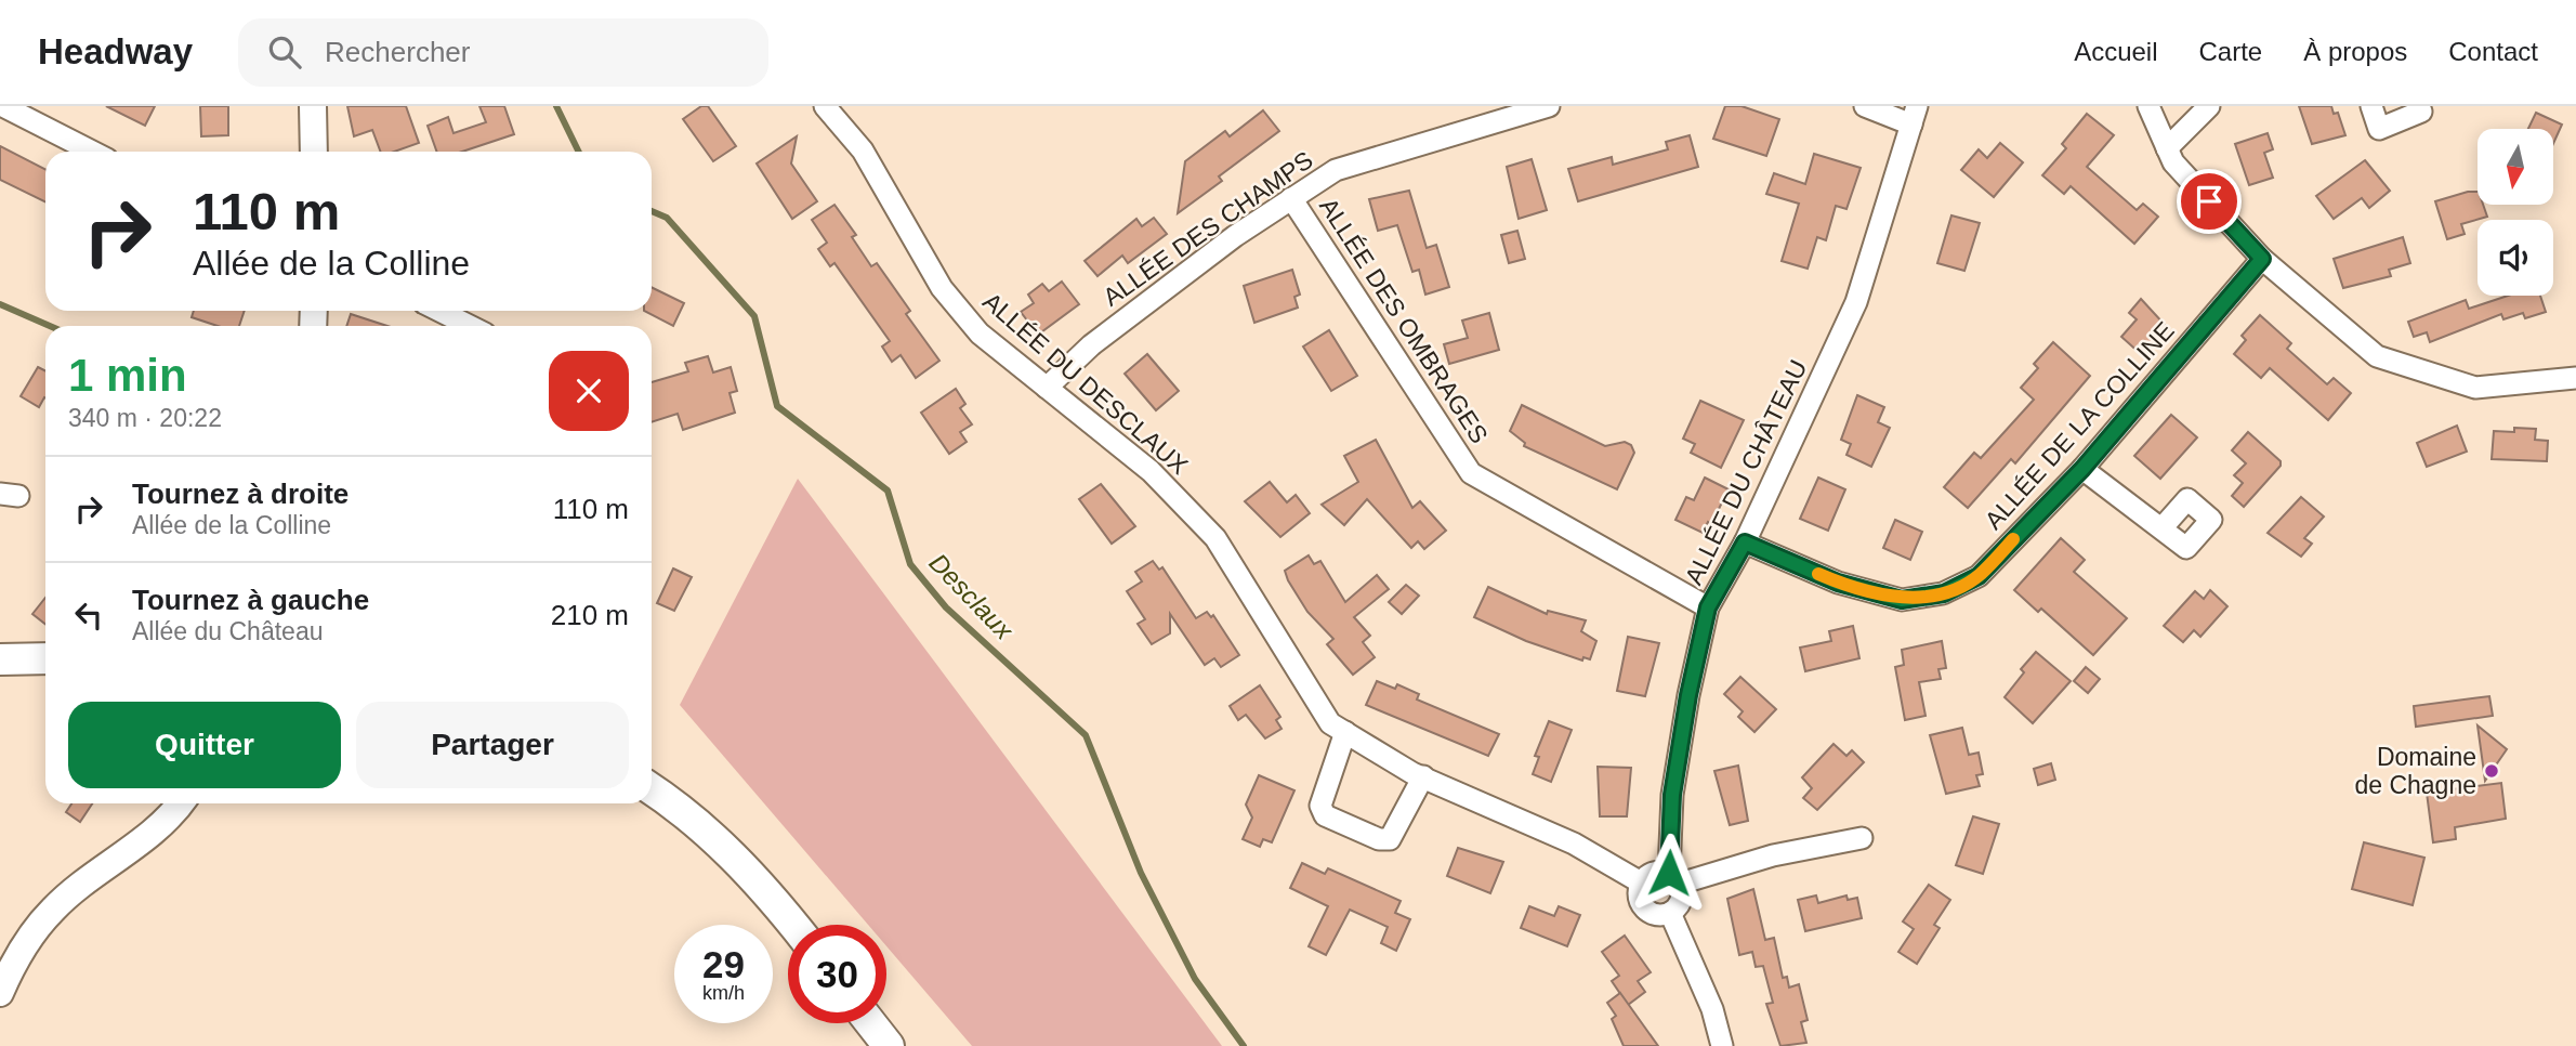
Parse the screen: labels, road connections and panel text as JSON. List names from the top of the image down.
{
  "streets": {
    "street": [
      "ALLÉE DES CHAMPS",
      "ALLÉE DES OMBRAGES",
      "ALLÉE DU DESCLAUX",
      "ALLÉE DE LA COLLINE",
      "ALLÉE DU CHÂTEAU"
    ]
  },
  "crossings": [
    ["ALLÉE DES CHAMPS", "ALLÉE DES OMBRAGES"],
    ["ALLÉE DES CHAMPS", "ALLÉE DU DESCLAUX"],
    ["ALLÉE DES OMBRAGES", "ALLÉE DU CHÂTEAU"],
    ["ALLÉE DU DESCLAUX", "ALLÉE DU CHÂTEAU"],
    ["ALLÉE DE LA COLLINE", "ALLÉE DU CHÂTEAU"]
  ],
  "water": ["Desclaux"],
  "places": ["Domaine de Chagne"],
  "north": "bottom",
  "page": {
    "header": "Headway",
    "search": "Rechercher",
    "nav": [
      "Accueil",
      "Carte",
      "À propos",
      "Contact"
    ],
    "turn": ["110 m", "Allée de la Colline"],
    "heading": ["1 min", "340 m · 20:22"],
    "list": [
      {
        "name": "Tournez à droite",
        "note": "Allée de la Colline",
        "value": "110 m"
      },
      {
        "name": "Tournez à gauche",
        "note": "Allée du Château",
        "value": "210 m"
      }
    ],
    "buttons": ["Quitter", "Partager"],
    "speed": "29 km/h",
    "limit": "30"
  }
}
